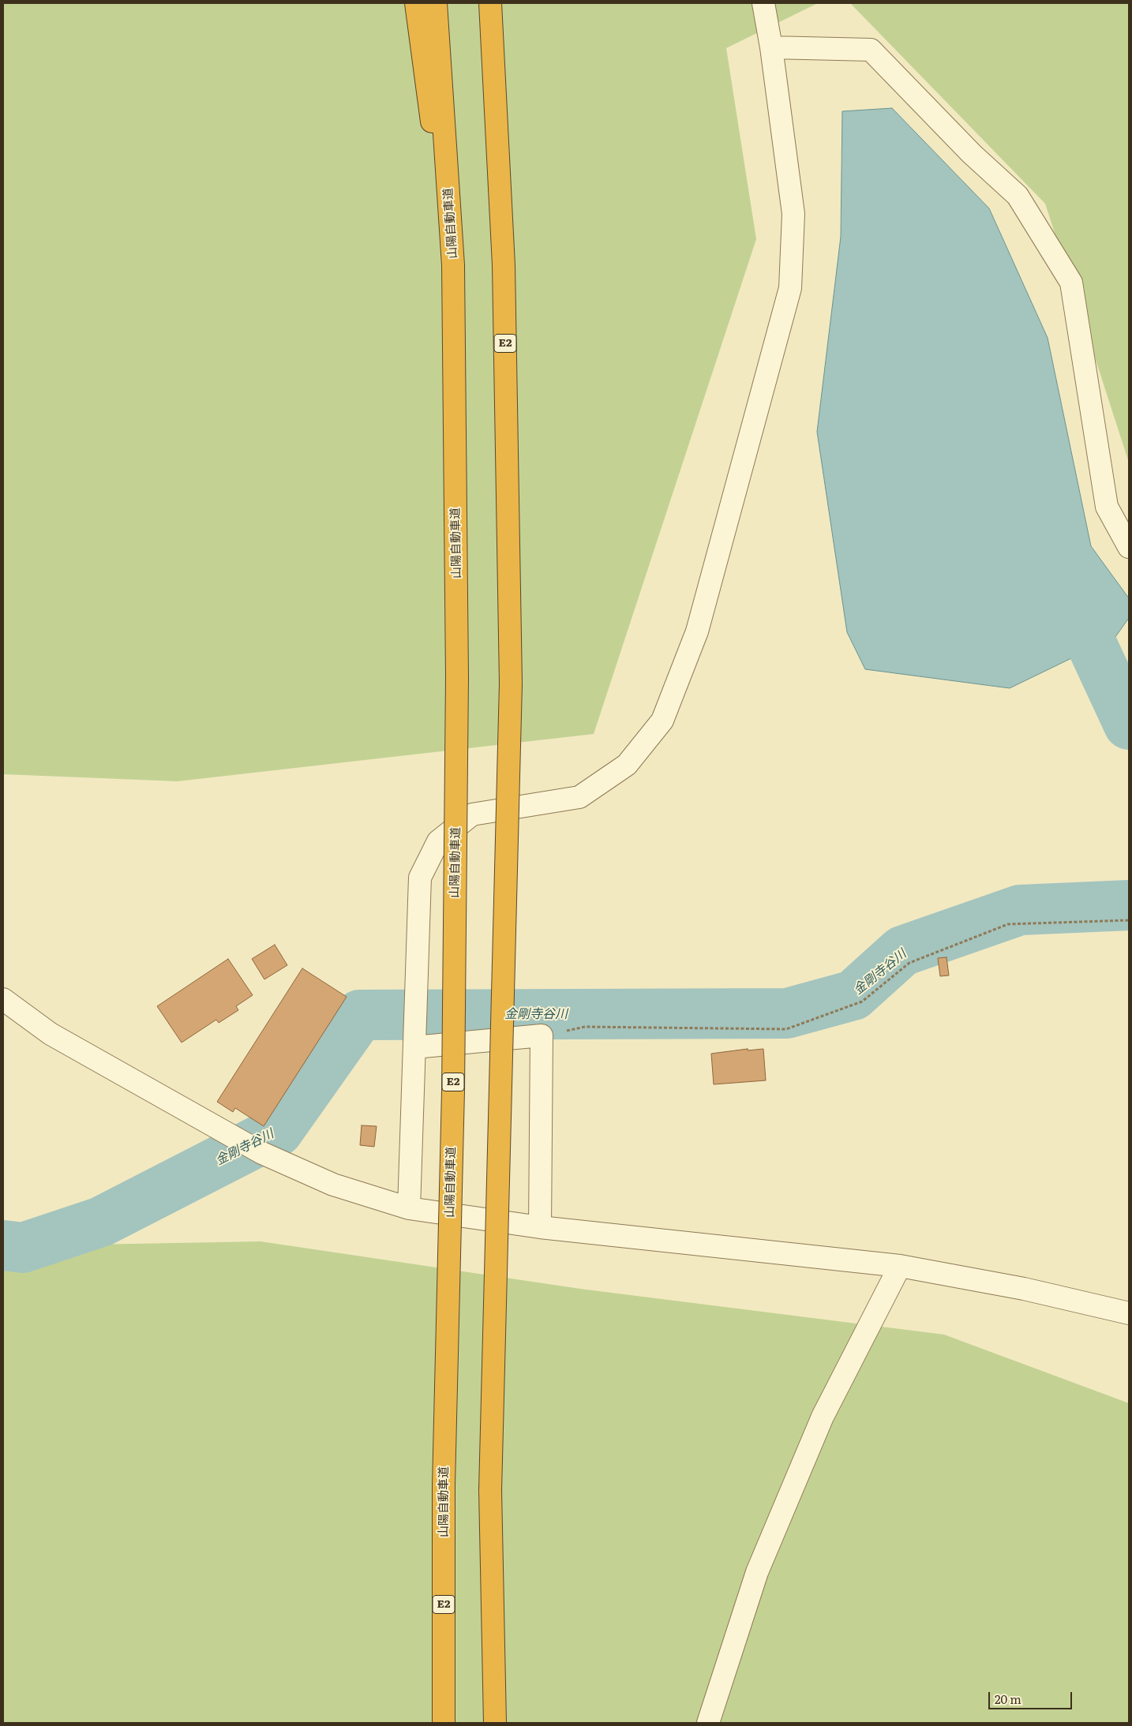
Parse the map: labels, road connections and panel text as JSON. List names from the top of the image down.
{
  "streets": {
    "highway": ["山陽自動車道", "E2"]
  },
  "water": ["金剛寺谷川"],
  "scale_bar": "20 m"
}
